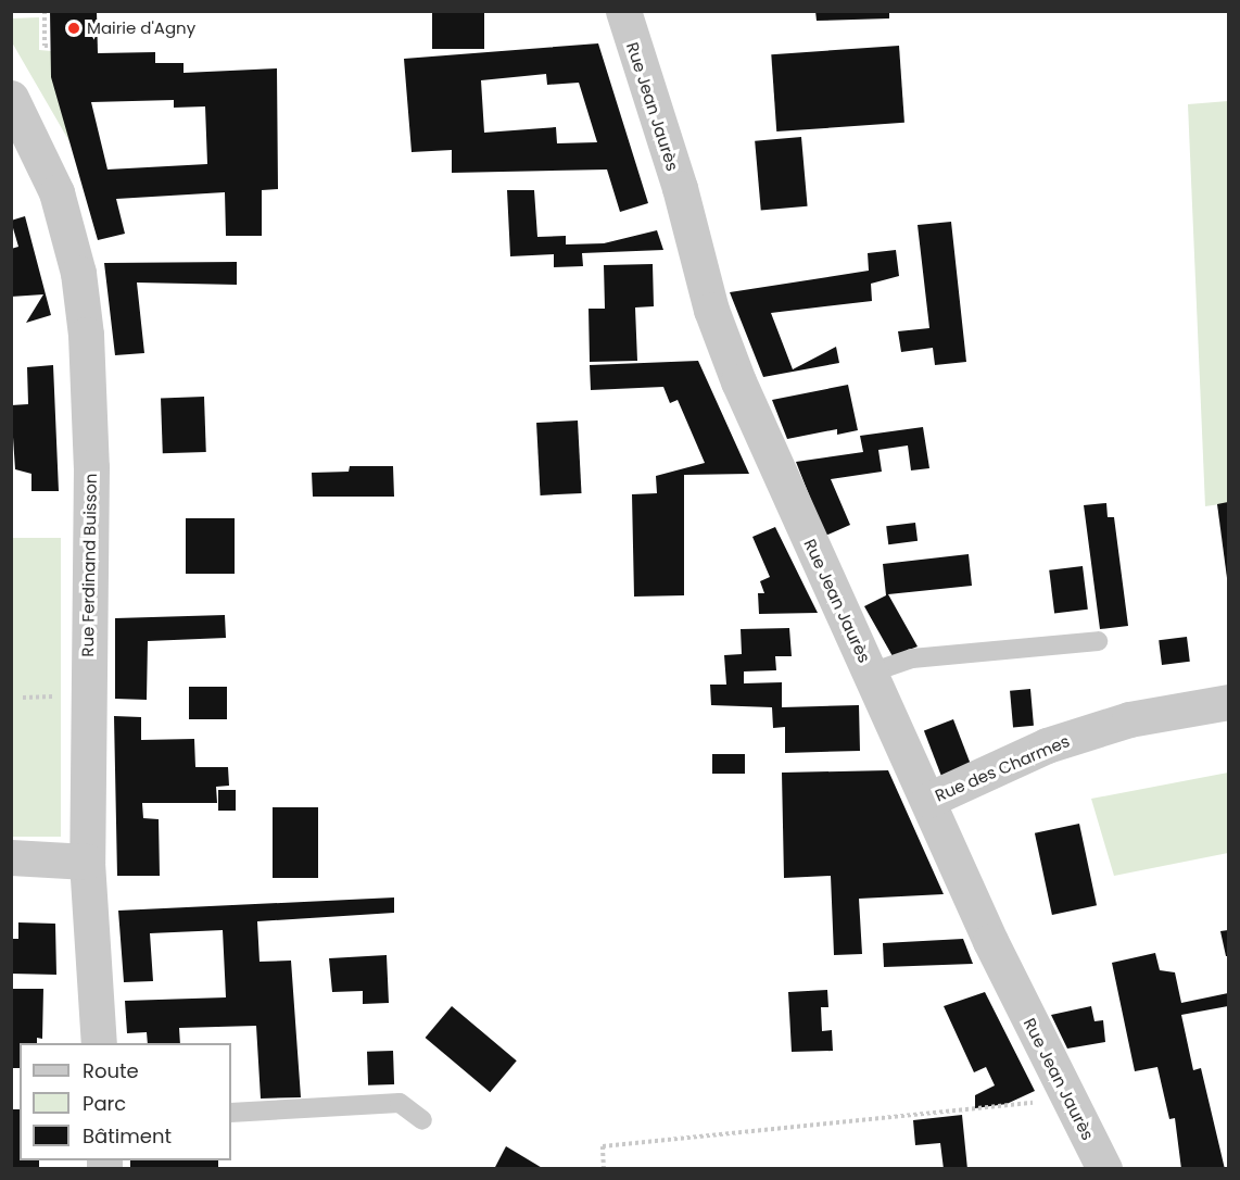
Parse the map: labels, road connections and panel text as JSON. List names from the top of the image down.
{
  "streets": {
    "street": ["Rue Jean Jaurès", "Rue Ferdinand Buisson", "Rue des Charmes"]
  },
  "crossings": [
    ["Rue Jean Jaurès", "Rue des Charmes"]
  ],
  "places": ["Mairie d'Agny"],
  "legend": ["Route", "Parc", "Bâtiment"]
}
